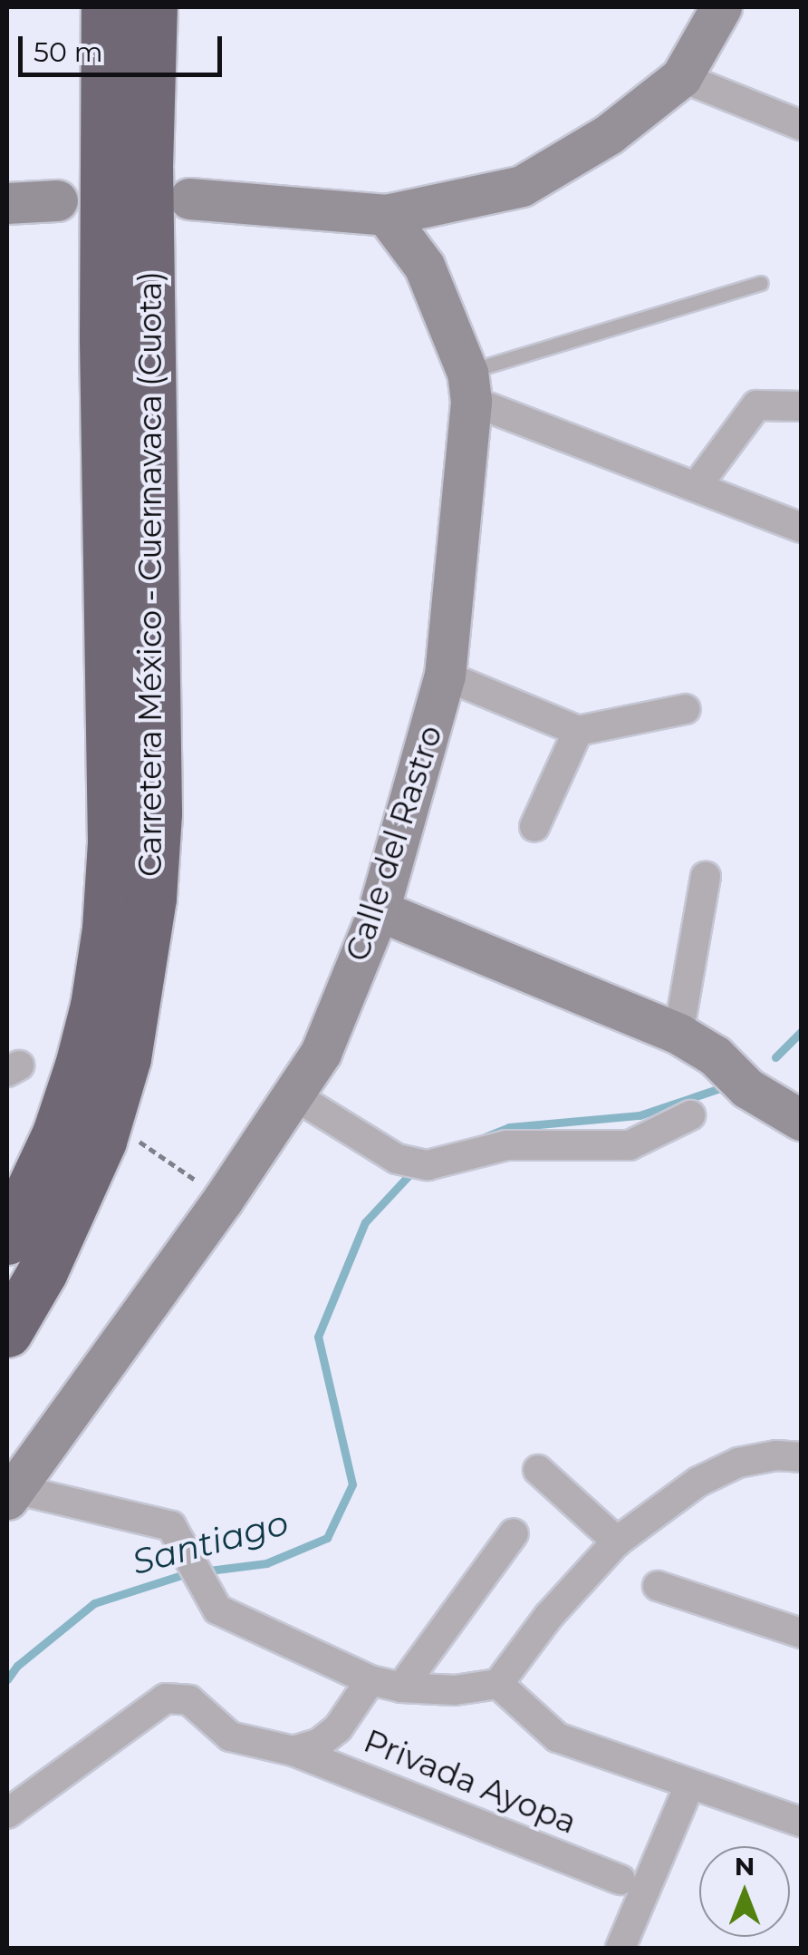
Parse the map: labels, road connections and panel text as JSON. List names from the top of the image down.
{
  "streets": {
    "highway": ["Carretera México - Cuernavaca (Cuota)"],
    "main road": ["Calle del Rastro"],
    "street": ["Privada Ayopa"]
  },
  "water": ["Santiago"],
  "scale_bar": "50 m",
  "north": "top"
}
